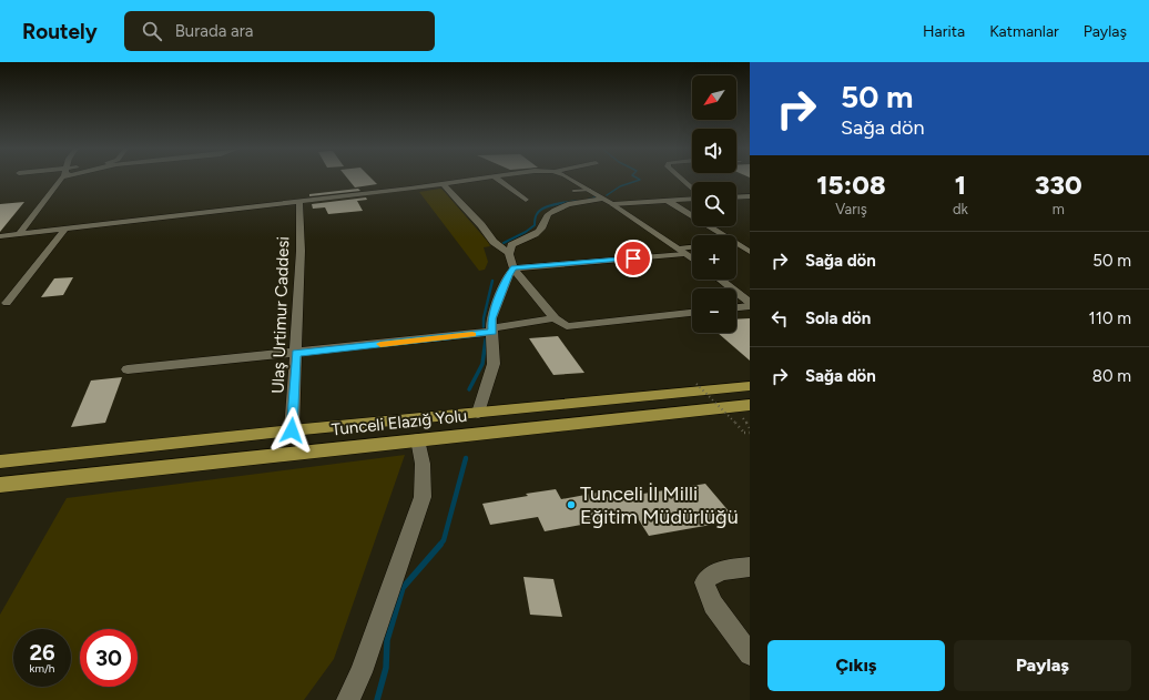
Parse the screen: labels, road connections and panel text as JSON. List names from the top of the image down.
{
  "streets": {
    "main road": ["Tunceli Elazığ Yolu"],
    "street": ["Ulaş Urtimur Caddesi"]
  },
  "crossings": [
    ["Ulaş Urtimur Caddesi", "Tunceli Elazığ Yolu"]
  ],
  "places": ["Tunceli İl Milli Eğitim Müdürlüğü"],
  "north": "bottom left",
  "page": {
    "header": "Routely",
    "search": "Burada ara",
    "nav": ["Harita", "Katmanlar", "Paylaş"],
    "turn": ["50 m", "Sağa dön"],
    "map_buttons": ["+", "−"],
    "eta": [
      "15:08",
      "Varış",
      "1",
      "dk",
      "330",
      "m"
    ],
    "list": [
      {
        "name": "Sağa dön",
        "value": "50 m"
      },
      {
        "name": "Sola dön",
        "value": "110 m"
      },
      {
        "name": "Sağa dön",
        "value": "80 m"
      }
    ],
    "speed": "26 km/h",
    "limit": "30",
    "buttons": ["Çıkış", "Paylaş"]
  }
}
